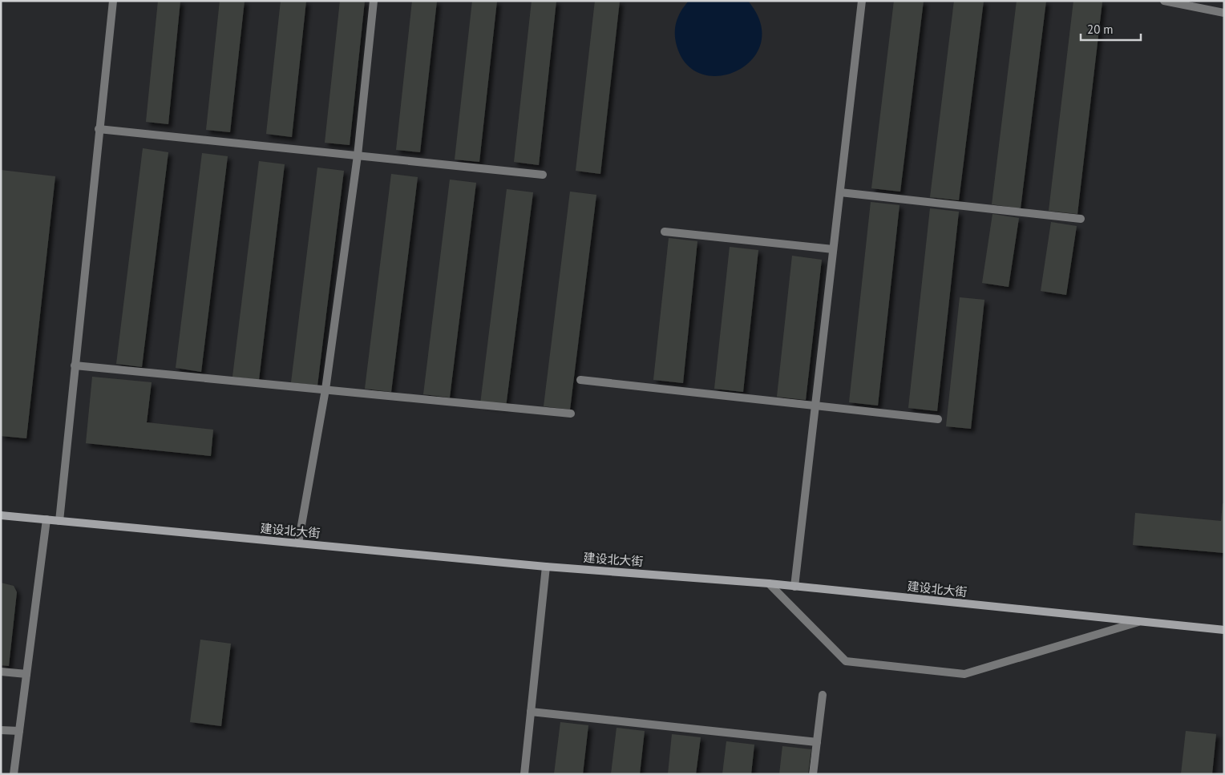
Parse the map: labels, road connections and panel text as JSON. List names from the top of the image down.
{
  "streets": {
    "main road": ["建设北大街"]
  },
  "scale_bar": "20 m"
}
